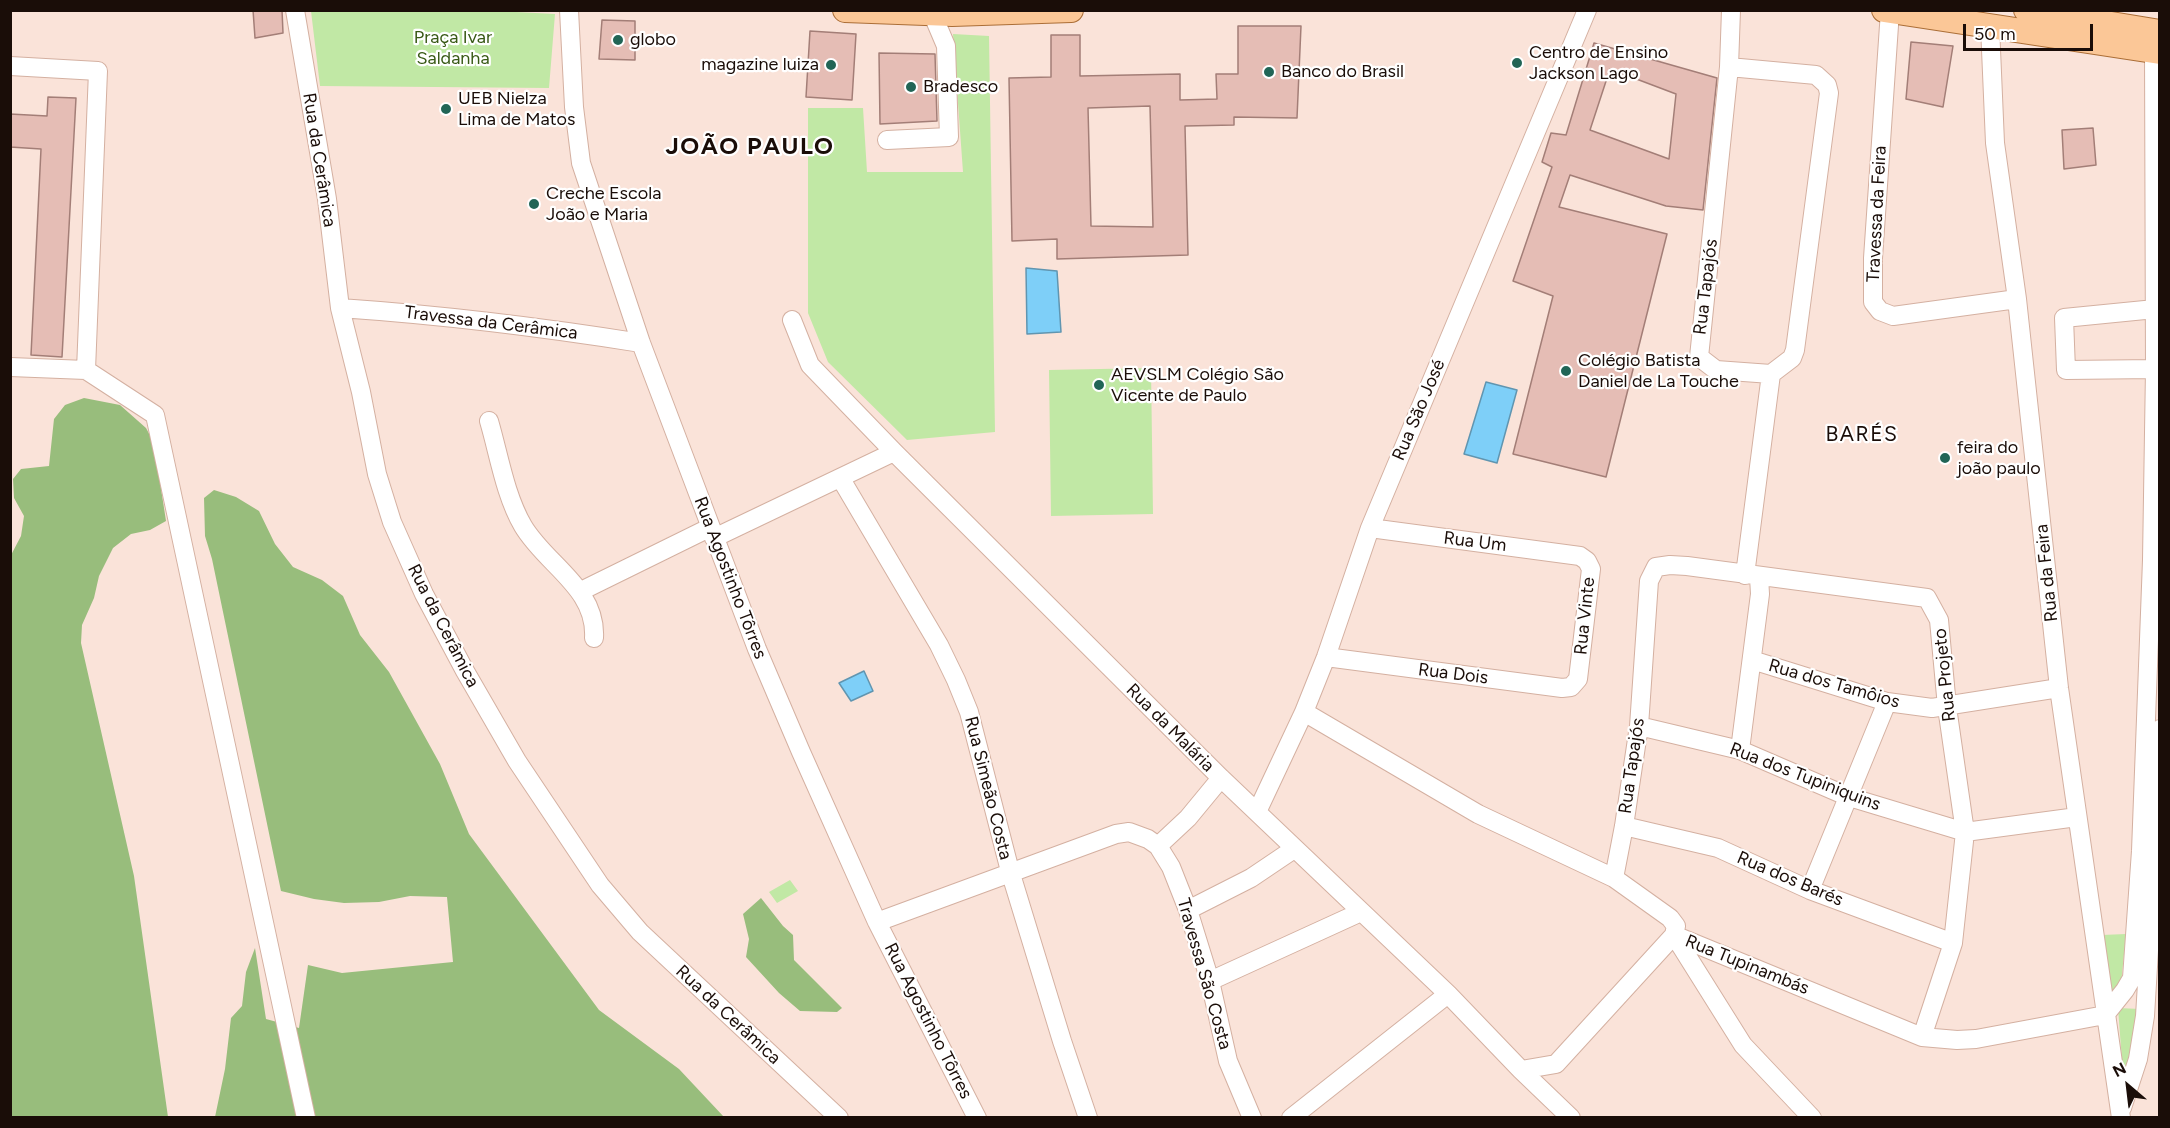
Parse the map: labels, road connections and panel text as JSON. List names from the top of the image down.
{
  "streets": {
    "street": [
      "Rua da Cerâmica",
      "Travessa da Feira",
      "Rua Tapajós",
      "Travessa da Cerâmica",
      "Rua São José",
      "Rua Um",
      "Rua da Feira",
      "Rua Agostinho Tôrres",
      "Rua Vinte",
      "Rua Dois",
      "Rua Projeto",
      "Rua dos Tamôios",
      "Rua da Malária",
      "Rua dos Tupiniquins",
      "Rua Simeão Costa",
      "Rua dos Barés",
      "Rua Tupinambás",
      "Travessa São Costa"
    ]
  },
  "crossings": [
    ["Rua da Cerâmica", "Travessa da Cerâmica"],
    ["Travessa da Feira", "Rua da Feira"],
    ["Rua Tapajós", "Rua Projeto"],
    ["Rua Tapajós", "Rua dos Tupiniquins"],
    ["Rua Tapajós", "Rua dos Barés"],
    ["Rua Tapajós", "Rua Tupinambás"],
    ["Travessa da Cerâmica", "Rua Agostinho Tôrres"],
    ["Rua São José", "Rua Um"],
    ["Rua São José", "Rua Dois"],
    ["Rua São José", "Rua da Malária"],
    ["Rua São José", "Rua Tupinambás"],
    ["Rua Um", "Rua Vinte"],
    ["Rua da Feira", "Rua dos Tamôios"],
    ["Rua da Feira", "Rua dos Tupiniquins"],
    ["Rua da Feira", "Rua Tupinambás"],
    ["Rua Vinte", "Rua Dois"],
    ["Rua Projeto", "Rua dos Tamôios"],
    ["Rua Projeto", "Rua dos Tupiniquins"],
    ["Rua Projeto", "Rua dos Barés"],
    ["Rua Projeto", "Rua Tupinambás"]
  ],
  "districts": ["JOÃO PAULO", "BARÉS"],
  "parks": ["Praça Ivar Saldanha"],
  "places": [
    "globo",
    "Centro de Ensino Jackson Lago",
    "magazine luiza",
    "Banco do Brasil",
    "Bradesco",
    "UEB Nielza Lima de Matos",
    "Creche Escola João e Maria",
    "Colégio Batista Daniel de La Touche",
    "AEVSLM Colégio São Vicente de Paulo",
    "feira do joão paulo"
  ],
  "scale_bar": "50 m",
  "north": "top left"
}
